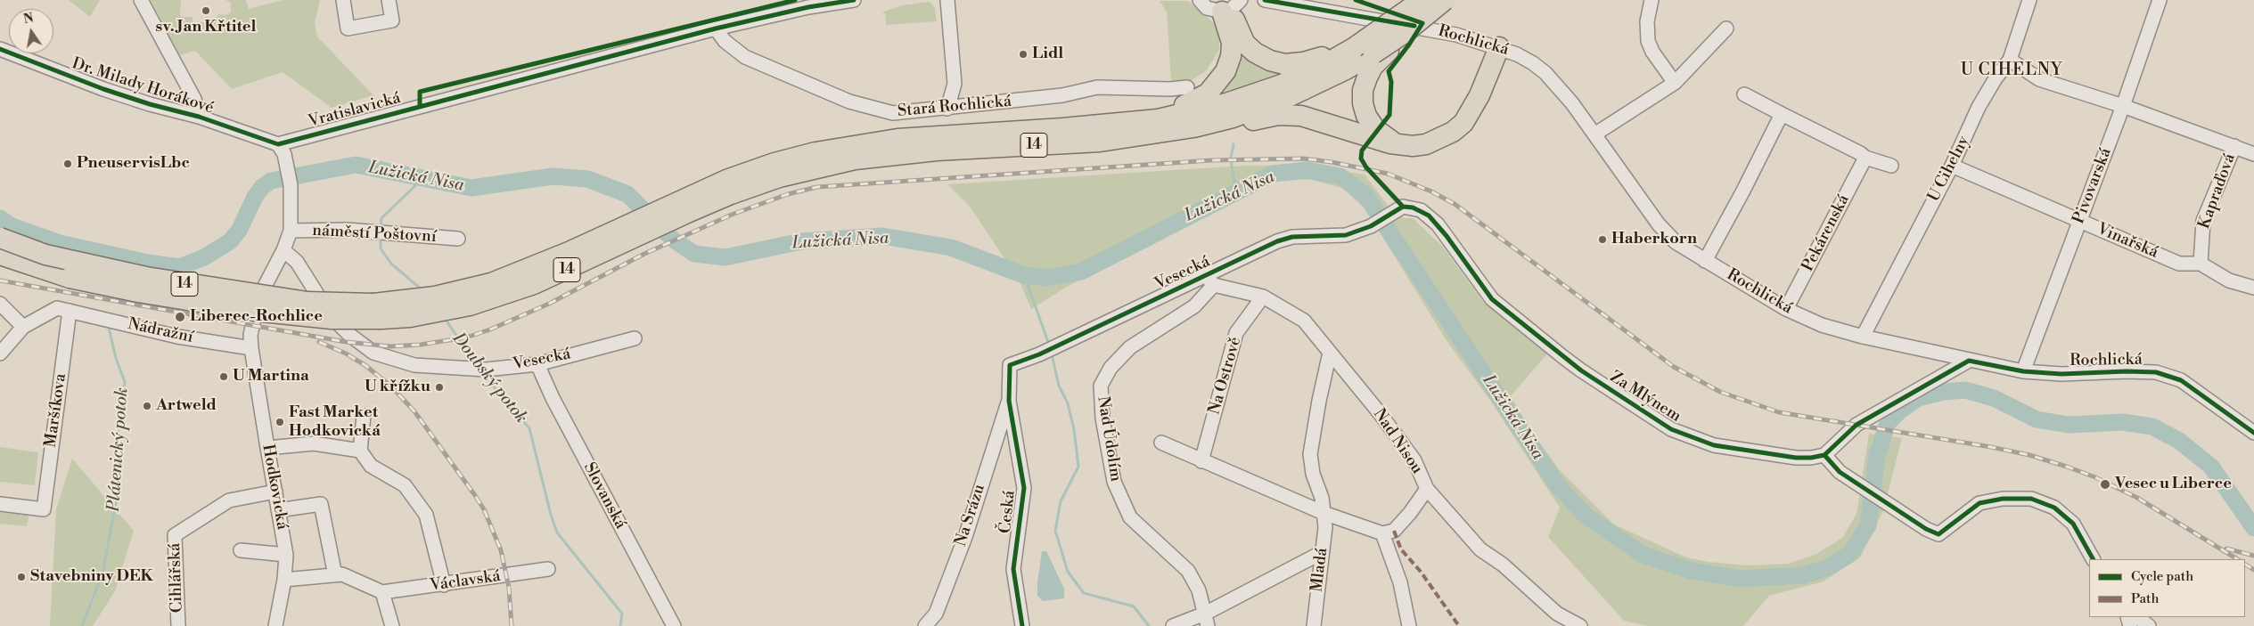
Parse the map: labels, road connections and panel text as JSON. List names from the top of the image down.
{
  "streets": {
    "highway": ["14"],
    "street": [
      "Rochlická",
      "Dr. Milady Horákové",
      "Stará Rochlická",
      "Vratislavická",
      "U Cihelny",
      "Pivovarská",
      "Kapraďová",
      "Pekárenská",
      "náměstí Poštovní",
      "Vinařská",
      "Vesecká",
      "Nádražní",
      "Na Ostrově",
      "Za Mlýnem",
      "Maršíkova",
      "Nad Údolím",
      "Nad Nisou",
      "Hodkovická",
      "Slovanská",
      "Česká",
      "Na Srázu",
      "Mladá",
      "Cihlářská",
      "Václavská"
    ]
  },
  "crossings": [
    ["Rochlická", "U Cihelny"],
    ["Rochlická", "Pivovarská"],
    ["Rochlická", "Pekárenská"],
    ["Dr. Milady Horákové", "Vratislavická"],
    ["Dr. Milady Horákové", "náměstí Poštovní"],
    ["Stará Rochlická", "Vratislavická"],
    ["Vratislavická", "náměstí Poštovní"],
    ["U Cihelny", "Kapraďová"],
    ["U Cihelny", "Vinařská"],
    ["Pivovarská", "Kapraďová"],
    ["Pivovarská", "Vinařská"],
    ["Kapraďová", "Vinařská"],
    ["náměstí Poštovní", "Vesecká"],
    ["náměstí Poštovní", "Nádražní"],
    ["náměstí Poštovní", "Hodkovická"],
    ["Vesecká", "Za Mlýnem"],
    ["Vesecká", "Nad Údolím"],
    ["Vesecká", "Nad Nisou"],
    ["Vesecká", "Slovanská"],
    ["Vesecká", "Česká"],
    ["Vesecká", "Na Srázu"],
    ["Nádražní", "Maršíkova"],
    ["Nádražní", "Hodkovická"],
    ["Na Ostrově", "Nad Nisou"],
    ["Nad Údolím", "Nad Nisou"],
    ["Hodkovická", "Cihlářská"],
    ["Česká", "Na Srázu"]
  ],
  "districts": ["U CIHELNY"],
  "water": ["Lužická Nisa", "Doubský potok", "Plátenický potok"],
  "places": [
    "sv. Jan Křtitel",
    "Lidl",
    "PneuservisLbc",
    "Haberkorn",
    "Liberec-Rochlice",
    "U Martina",
    "U křížku",
    "Artweld",
    "Fast Market Hodkovická",
    "Vesec u Liberce",
    "Stavebniny DEK"
  ],
  "legend": ["Cycle path", "Path"],
  "north": "top"
}
